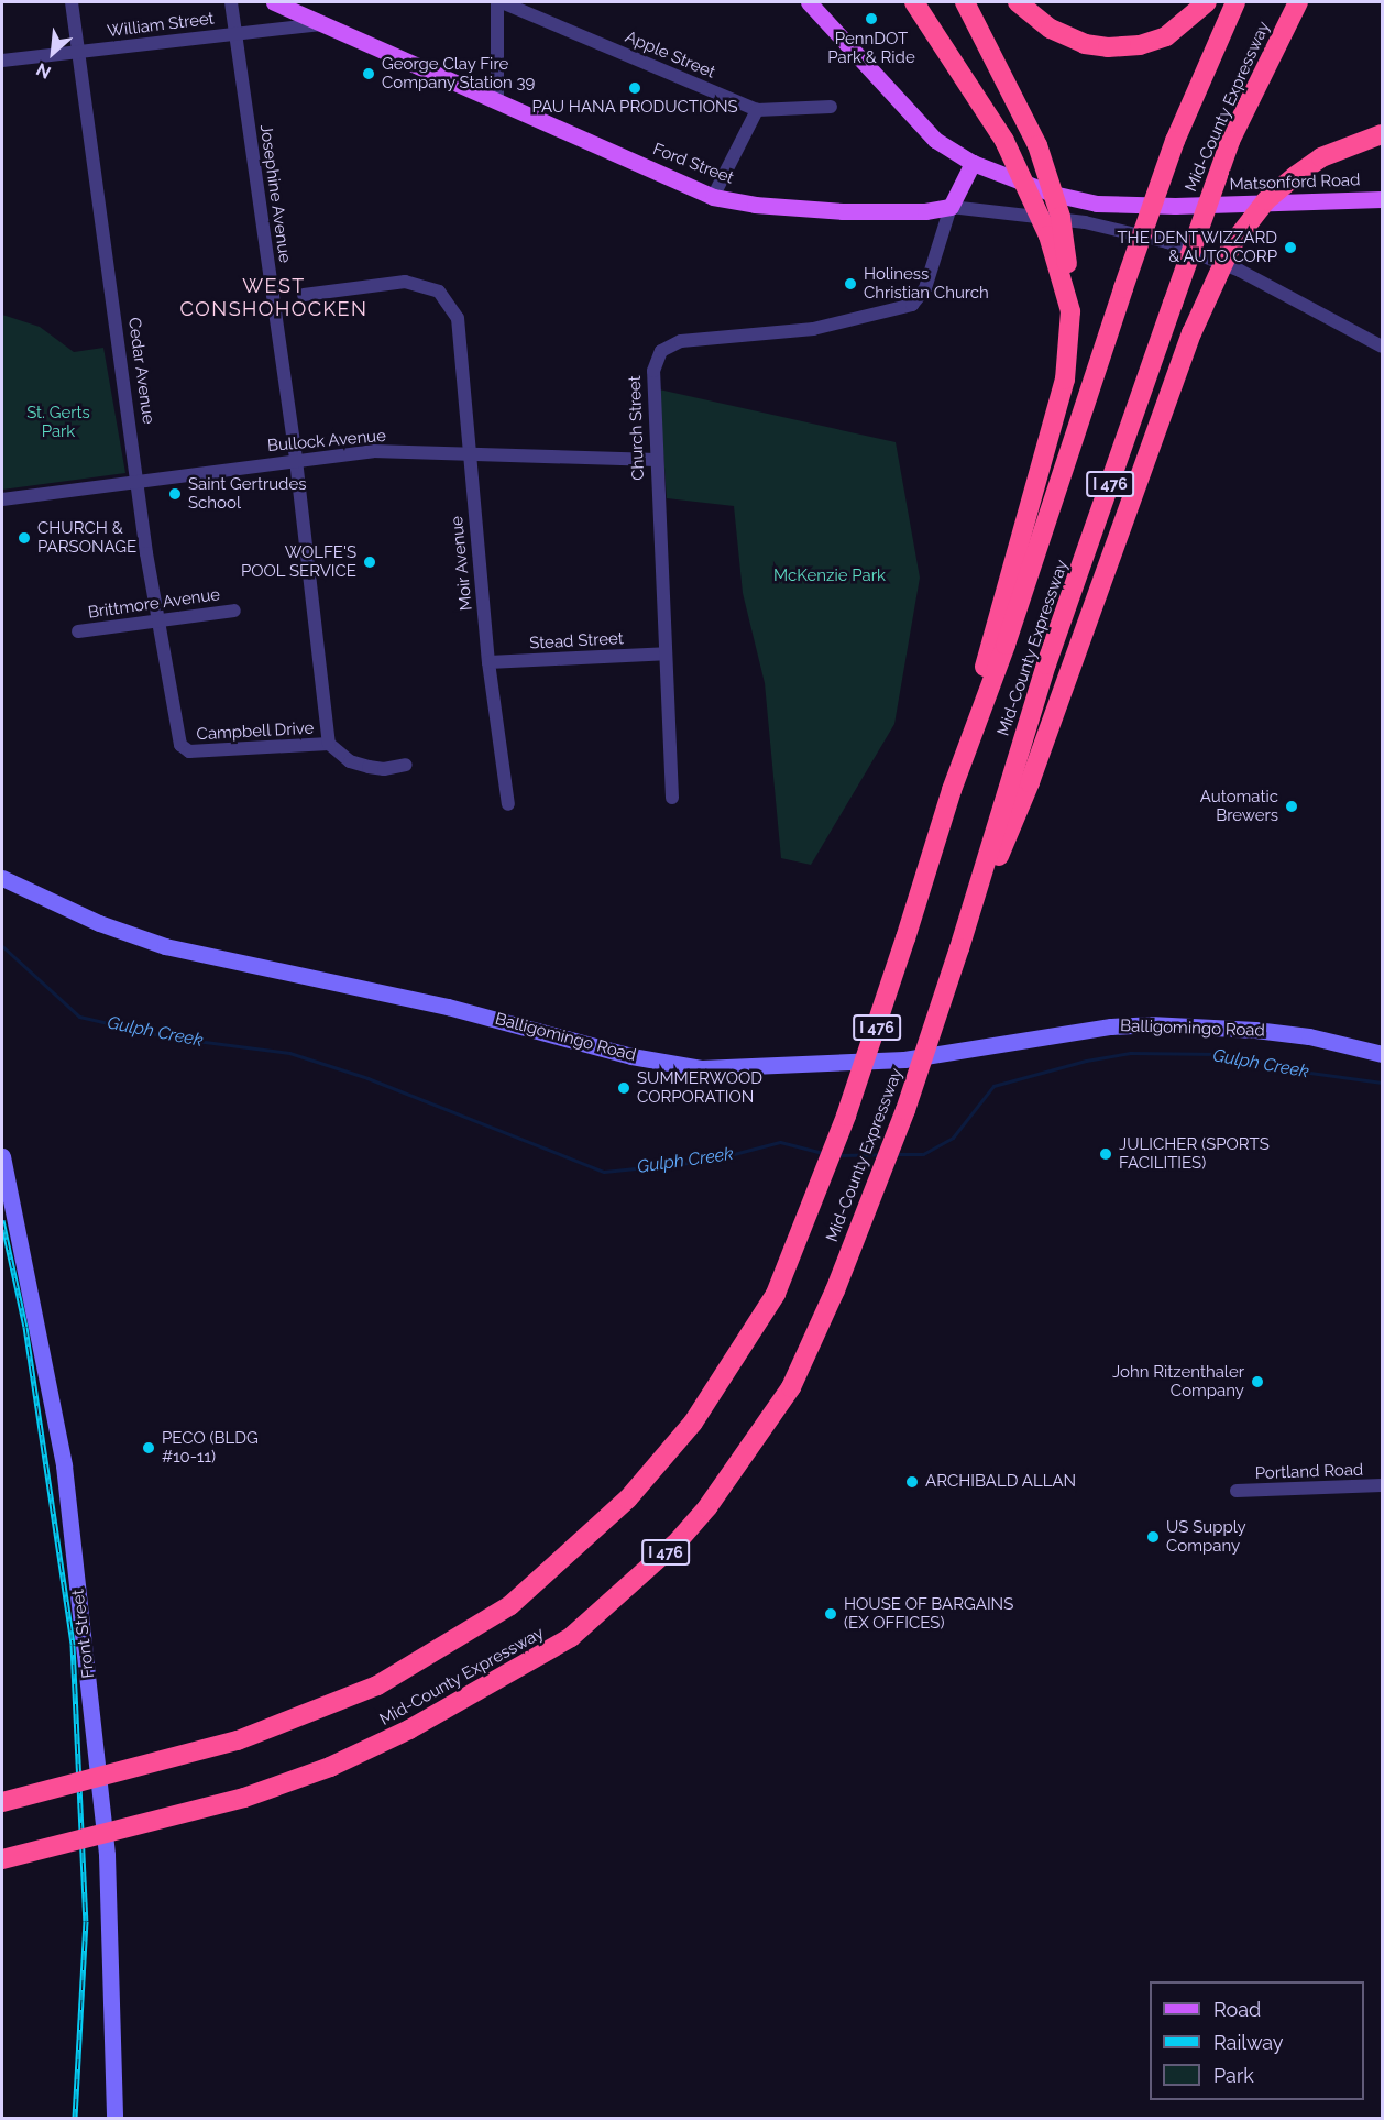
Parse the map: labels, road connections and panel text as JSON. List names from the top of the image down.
{
  "streets": {
    "highway": ["Mid-County Expressway", "I 476"],
    "main road": ["Ford Street", "Matsonford Road", "Church Street"],
    "street": [
      "William Street",
      "Apple Street",
      "Josephine Avenue",
      "Cedar Avenue",
      "Bullock Avenue",
      "Moir Avenue",
      "Brittmore Avenue",
      "Stead Street",
      "Campbell Drive",
      "Balligomingo Road",
      "Portland Road",
      "Front Street"
    ]
  },
  "crossings": [
    ["William Street", "Ford Street"],
    ["William Street", "Josephine Avenue"],
    ["William Street", "Cedar Avenue"],
    ["Ford Street", "Church Street"],
    ["Matsonford Road", "Church Street"],
    ["Josephine Avenue", "Bullock Avenue"],
    ["Josephine Avenue", "Campbell Drive"],
    ["Cedar Avenue", "Bullock Avenue"],
    ["Cedar Avenue", "Brittmore Avenue"],
    ["Cedar Avenue", "Campbell Drive"],
    ["Church Street", "Bullock Avenue"],
    ["Church Street", "Stead Street"],
    ["Bullock Avenue", "Moir Avenue"],
    ["Moir Avenue", "Stead Street"]
  ],
  "districts": ["WEST CONSHOHOCKEN"],
  "water": ["Gulph Creek"],
  "parks": ["St. Gerts Park", "McKenzie Park"],
  "places": [
    "PennDOT Park & Ride",
    "George Clay Fire Company Station 39",
    "PAU HANA PRODUCTIONS",
    "THE DENT WIZZARD & AUTO CORP",
    "Holiness Christian Church",
    "Saint Gertrudes School",
    "CHURCH & PARSONAGE",
    "WOLFE'S POOL SERVICE",
    "Automatic Brewers",
    "SUMMERWOOD CORPORATION",
    "JULICHER (SPORTS FACILITIES)",
    "John Ritzenthaler Company",
    "PECO (BLDG #10-11)",
    "ARCHIBALD ALLAN",
    "US Supply Company",
    "HOUSE OF BARGAINS (EX OFFICES)"
  ],
  "legend": ["Road", "Railway", "Park"],
  "north": "bottom left"
}
